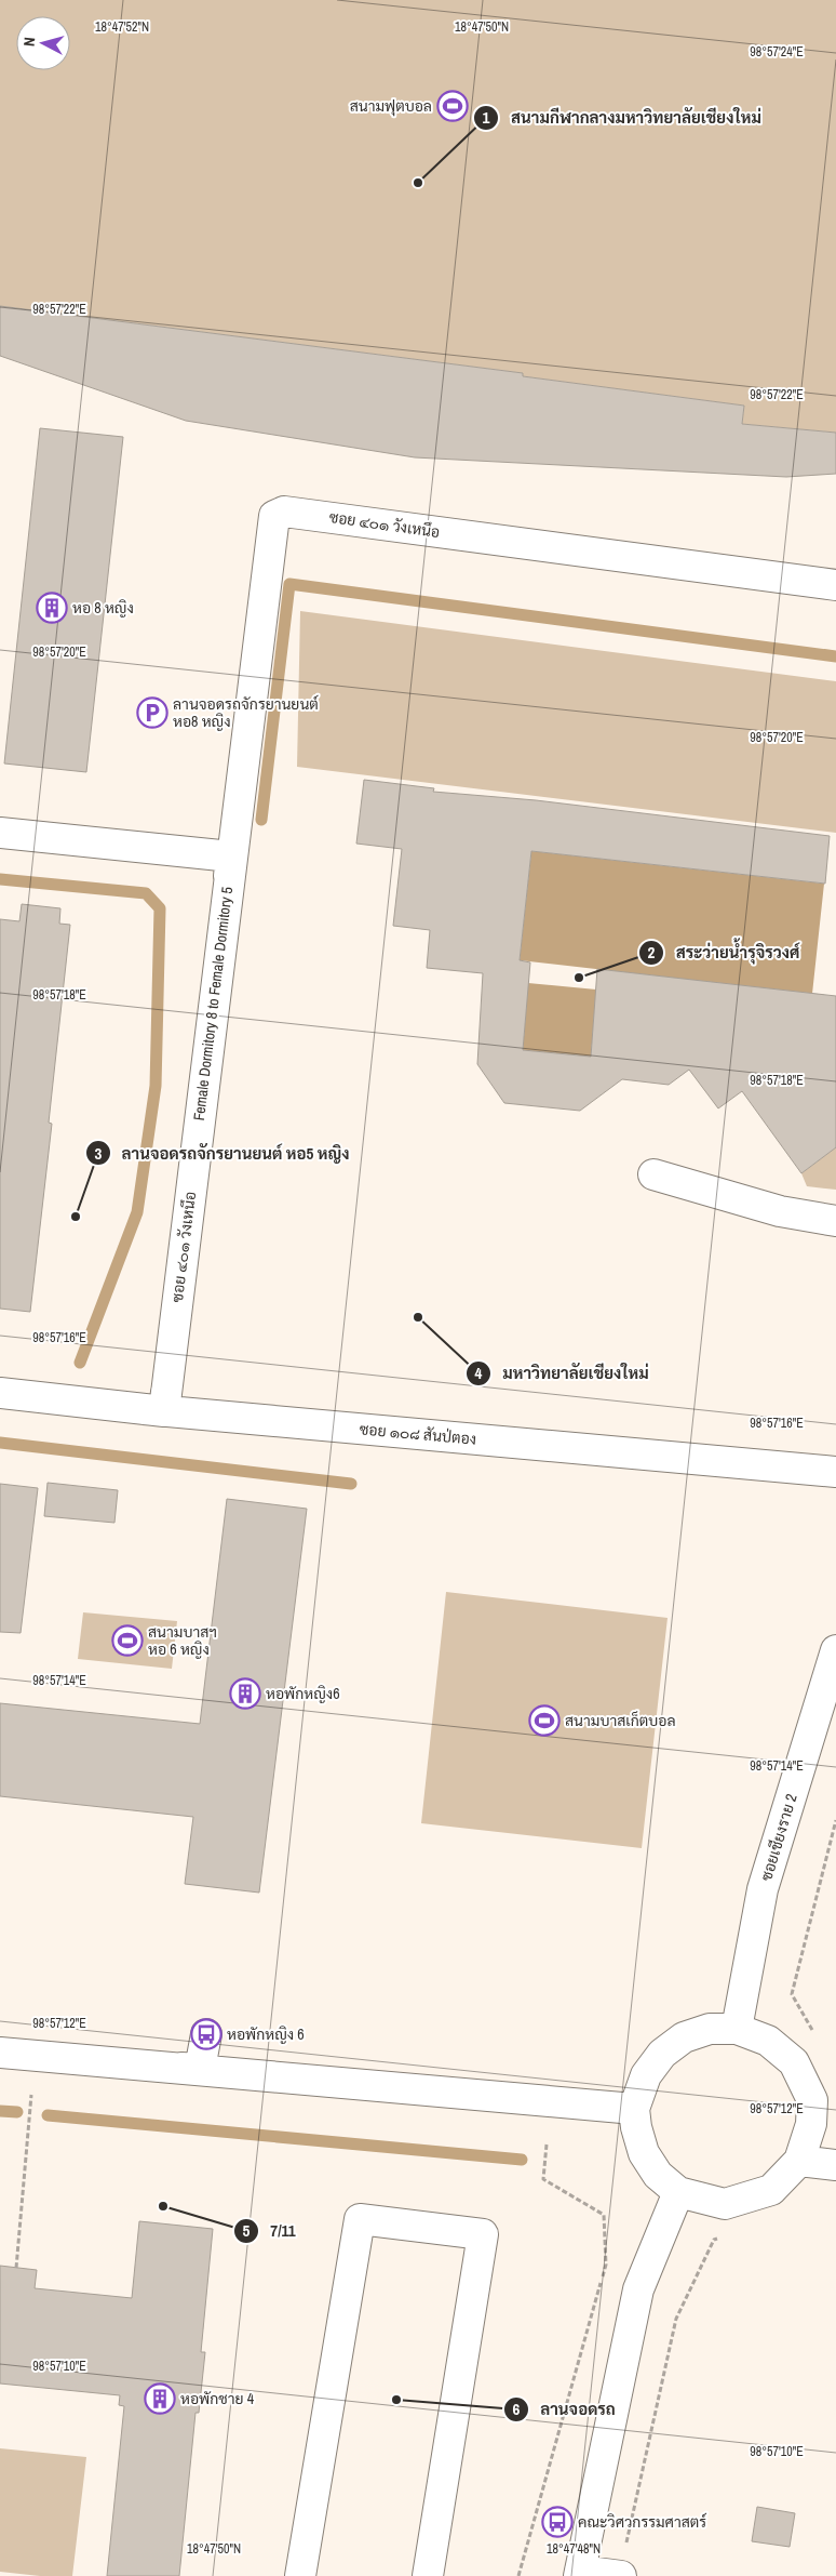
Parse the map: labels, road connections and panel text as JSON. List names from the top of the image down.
{
  "streets": {
    "street": ["ซอย ๔๐๑ วังเหนึอ", "ซอย ๑๐๘ สันป่ตอง", "ซอยเชียงราย 2"]
  },
  "crossings": [
    ["ซอย ๔๐๑ วังเหนึอ", "ซอย ๑๐๘ สันป่ตอง"]
  ],
  "places": {
    "sports": ["สนามฟุตบอล", "สนามบาสฯ หอ 6 หญิง", "สนามบาสเก็ตบอล"],
    "other": [
      "สนามกีฬากลางมหาวิทยาลัยเชียงใหม่",
      "สระว่ายน้ำรุจิรวงศ์",
      "ลานจอดรถจักรยานยนต์ หอ5 หญิง",
      "มหาวิทยาลัยเชียงใหม่",
      "7/11",
      "ลานจอดรถ"
    ],
    "building": ["หอ 8 หญิง", "หอพักหญิง6", "หอพักชาย 4"],
    "parking": ["ลานจอดรถจักรยานยนต์ หอ8 หญิง"],
    "bus stop": ["หอพักหญิง 6", "คณะวิศวกรรมศาสตร์"]
  },
  "north": "left",
  "coordinates": [
    "18°47'52\"N",
    "18°47'50\"N",
    "98°57'24\"E",
    "98°57'22\"E",
    "98°57'20\"E",
    "98°57'18\"E",
    "98°57'16\"E",
    "98°57'14\"E",
    "98°57'12\"E",
    "98°57'10\"E",
    "18°47'48\"N"
  ]
}
